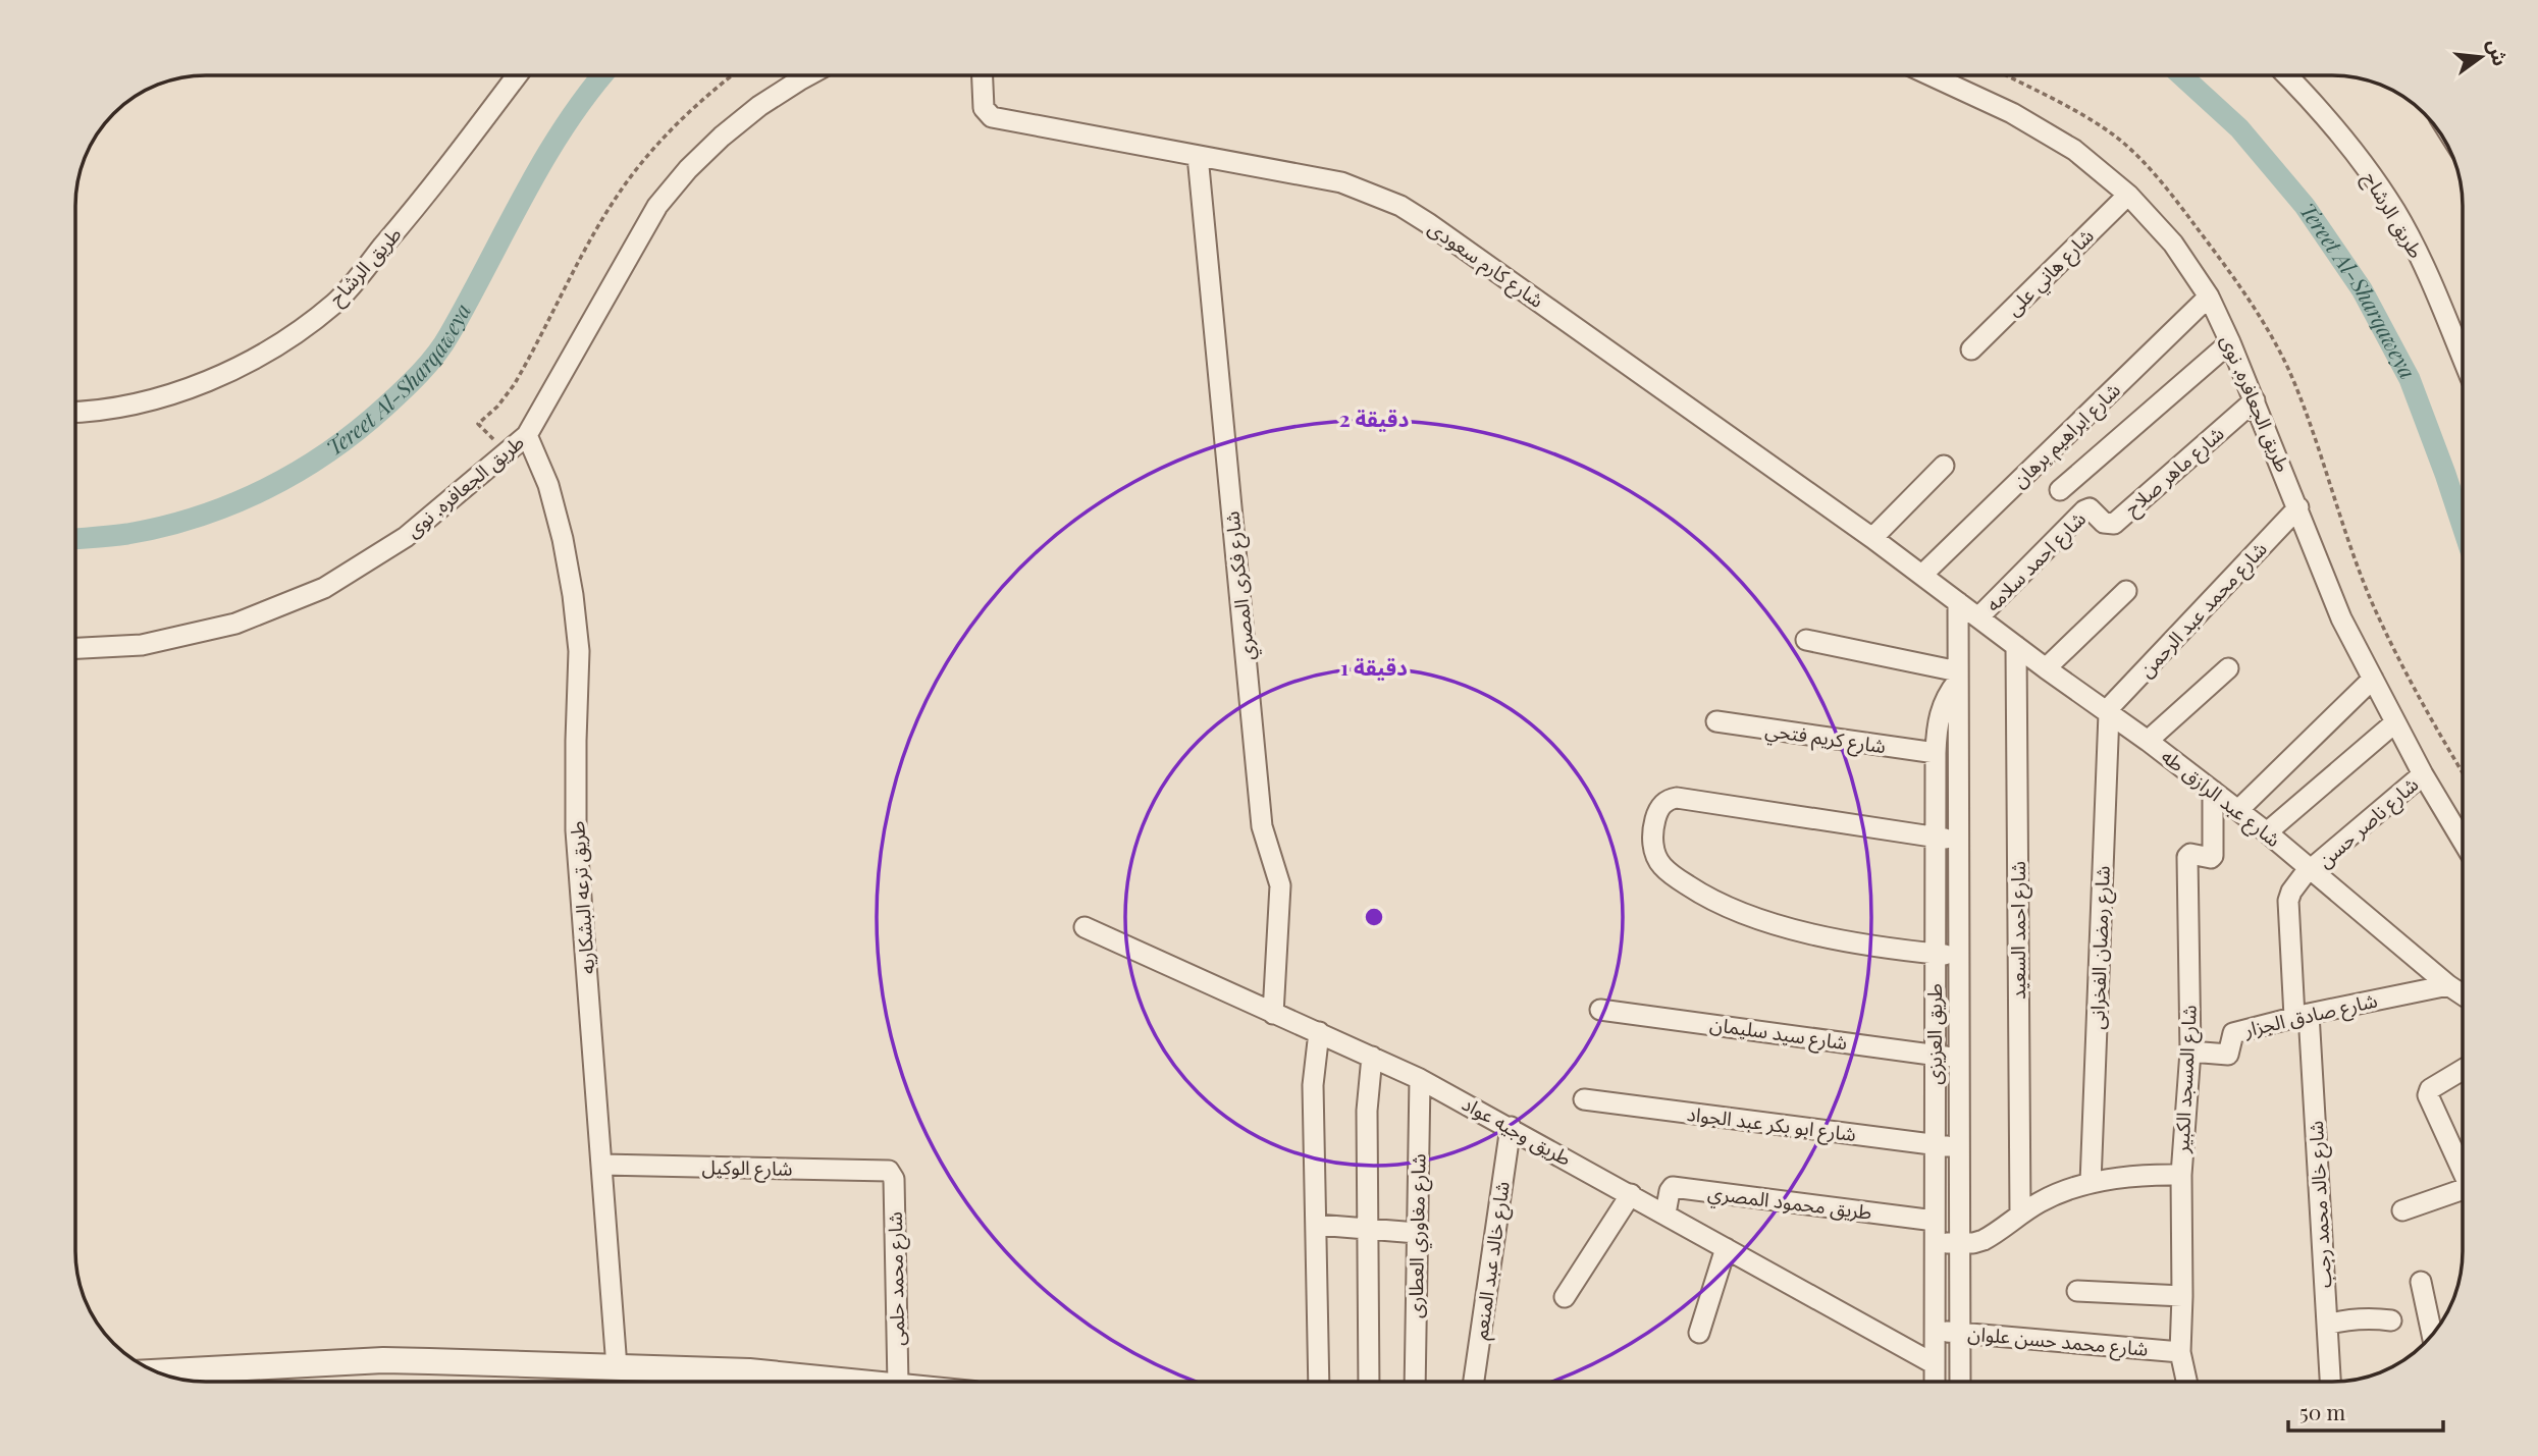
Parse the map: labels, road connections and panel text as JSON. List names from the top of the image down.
{
  "streets": {
    "street": [
      "طريق الرشاح",
      "شارع كارم سعودى",
      "شارع هاني على",
      "طريق الجعافره, نوى",
      "شارع ابراهيم برهان",
      "شارع ماهر صلاح",
      "شارع احمد سلامه",
      "شارع فكرى المصري",
      "شارع محمد عبد الرحمن",
      "شارع كريم فتحي",
      "شارع عبد الرازق طه",
      "شارع ناصر حسن",
      "طريق ترعه البشكاريه",
      "شارع احمد السعيد",
      "شارع رمضان الفخرانى",
      "شارع صادق الجزار",
      "شارع سيد سليمان",
      "طريق العزيزى",
      "شارع المسجد الكبير",
      "شارع ابو بكر عبد الجواد",
      "طريق وجيه عواد",
      "شارع الوكيل",
      "طريق محمود المصري",
      "شارع خالد محمد رجب",
      "شارع مغاوري العطارى",
      "شارع خالد عبد المنعم",
      "شارع محمد حلمى",
      "شارع محمد حسن علوان"
    ]
  },
  "crossings": [
    ["شارع كارم سعودى", "شارع ابراهيم برهان"],
    ["شارع كارم سعودى", "شارع فكرى المصري"],
    ["شارع كارم سعودى", "شارع عبد الرازق طه"],
    ["شارع كارم سعودى", "طريق العزيزى"],
    ["شارع هاني على", "طريق الجعافره, نوى"],
    ["طريق الجعافره, نوى", "شارع ابراهيم برهان"],
    ["طريق الجعافره, نوى", "شارع ماهر صلاح"],
    ["طريق الجعافره, نوى", "شارع محمد عبد الرحمن"],
    ["طريق الجعافره, نوى", "شارع ناصر حسن"],
    ["طريق الجعافره, نوى", "طريق ترعه البشكاريه"],
    ["شارع ماهر صلاح", "شارع احمد سلامه"],
    ["شارع احمد سلامه", "شارع عبد الرازق طه"],
    ["شارع فكرى المصري", "طريق وجيه عواد"],
    ["شارع محمد عبد الرحمن", "شارع عبد الرازق طه"],
    ["شارع محمد عبد الرحمن", "شارع رمضان الفخرانى"],
    ["شارع كريم فتحي", "طريق العزيزى"],
    ["شارع عبد الرازق طه", "شارع ناصر حسن"],
    ["شارع عبد الرازق طه", "شارع احمد السعيد"],
    ["شارع عبد الرازق طه", "شارع رمضان الفخرانى"],
    ["شارع عبد الرازق طه", "شارع صادق الجزار"],
    ["شارع عبد الرازق طه", "طريق العزيزى"],
    ["شارع عبد الرازق طه", "شارع المسجد الكبير"],
    ["شارع ناصر حسن", "شارع صادق الجزار"],
    ["شارع ناصر حسن", "شارع خالد محمد رجب"],
    ["طريق ترعه البشكاريه", "شارع الوكيل"],
    ["شارع صادق الجزار", "شارع المسجد الكبير"],
    ["شارع صادق الجزار", "شارع خالد محمد رجب"],
    ["شارع سيد سليمان", "طريق العزيزى"],
    ["طريق العزيزى", "شارع ابو بكر عبد الجواد"],
    ["طريق العزيزى", "طريق وجيه عواد"],
    ["طريق العزيزى", "طريق محمود المصري"],
    ["طريق العزيزى", "شارع محمد حسن علوان"],
    ["شارع المسجد الكبير", "شارع محمد حسن علوان"],
    ["طريق وجيه عواد", "طريق محمود المصري"],
    ["طريق وجيه عواد", "شارع مغاوري العطارى"],
    ["طريق وجيه عواد", "شارع خالد عبد المنعم"],
    ["شارع الوكيل", "شارع محمد حلمى"]
  ],
  "water": ["Tereet Al-Sharqaweya"],
  "scale_bar": "50 m",
  "north": "right",
  "rings": ["2 دقيقة", "1 دقيقة"]
}
